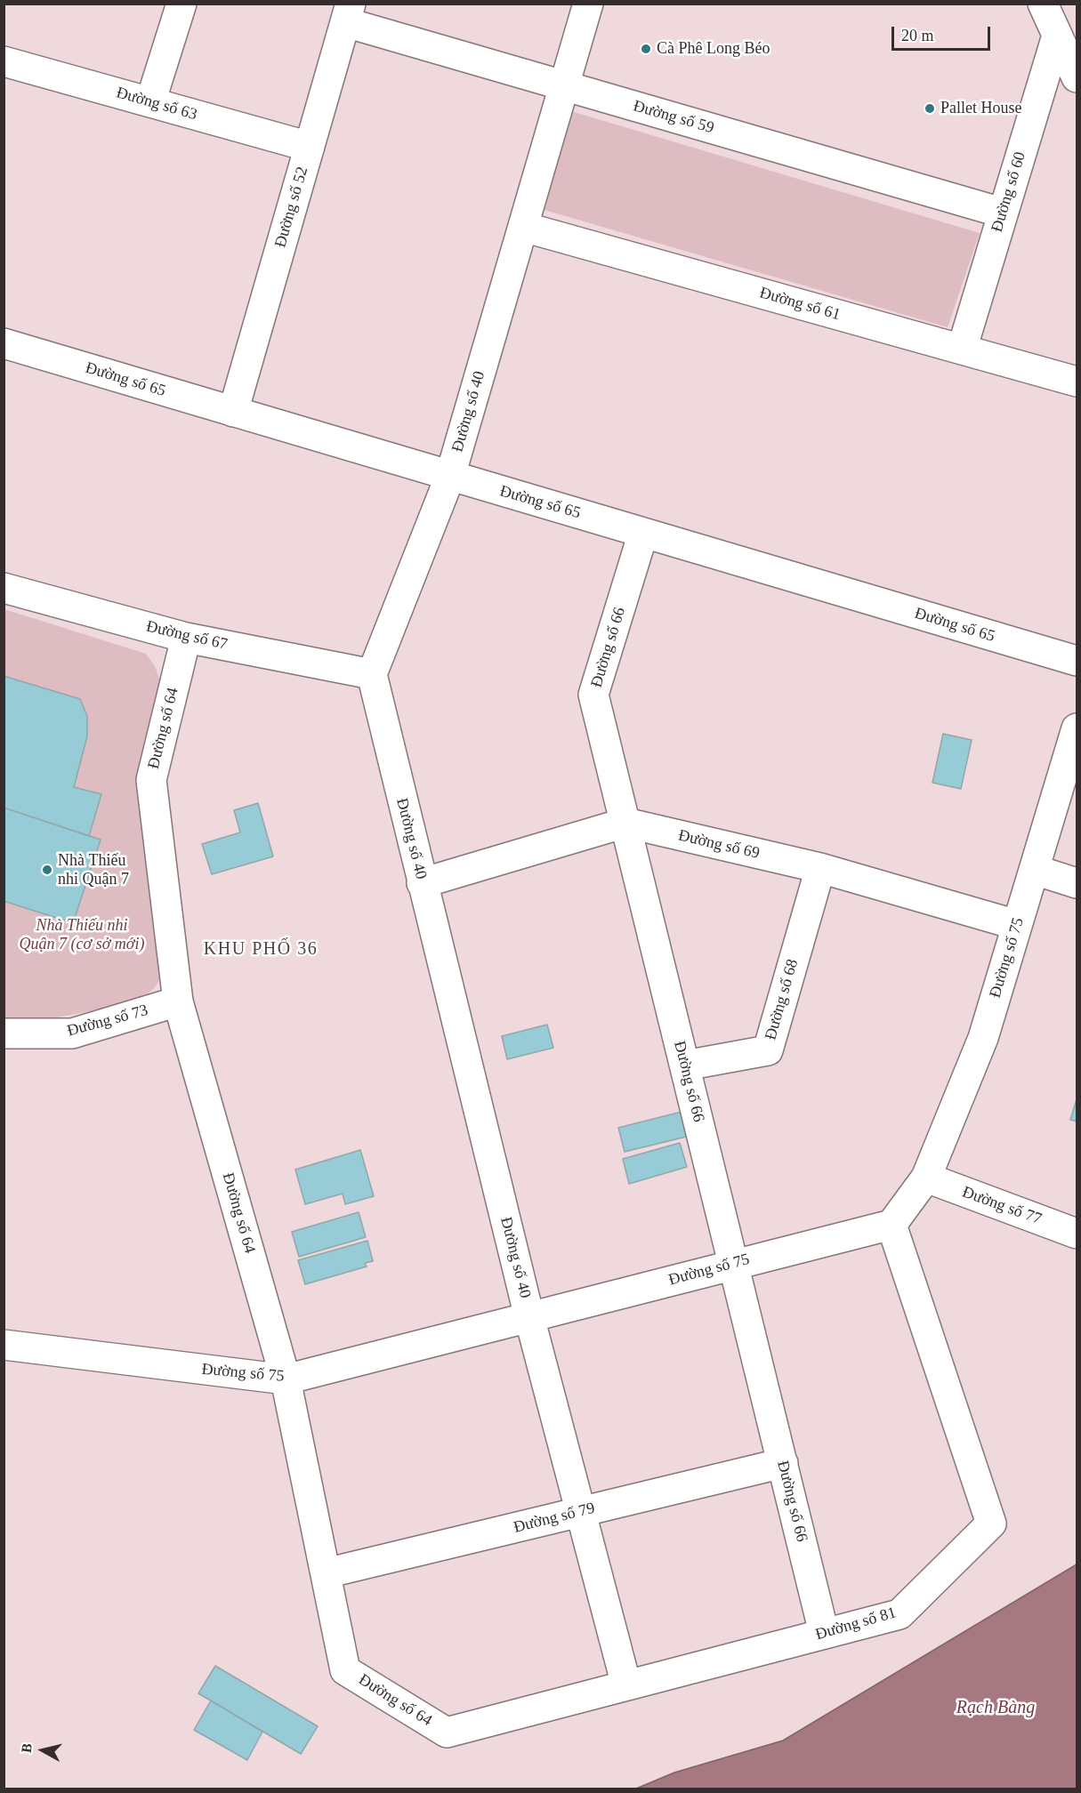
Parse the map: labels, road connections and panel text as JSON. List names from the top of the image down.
{
  "streets": {
    "street": [
      "Đường số 63",
      "Đường số 59",
      "Đường số 60",
      "Đường số 52",
      "Đường số 61",
      "Đường số 65",
      "Đường số 40",
      "Đường số 67",
      "Đường số 66",
      "Đường số 64",
      "Đường số 69",
      "Đường số 75",
      "Đường số 68",
      "Đường số 73",
      "Đường số 77",
      "Đường số 79",
      "Đường số 81"
    ]
  },
  "crossings": [
    ["Đường số 63", "Đường số 52"],
    ["Đường số 59", "Đường số 60"],
    ["Đường số 59", "Đường số 52"],
    ["Đường số 59", "Đường số 40"],
    ["Đường số 60", "Đường số 61"],
    ["Đường số 52", "Đường số 65"],
    ["Đường số 61", "Đường số 40"],
    ["Đường số 65", "Đường số 40"],
    ["Đường số 65", "Đường số 66"],
    ["Đường số 40", "Đường số 67"],
    ["Đường số 40", "Đường số 69"],
    ["Đường số 40", "Đường số 75"],
    ["Đường số 40", "Đường số 79"],
    ["Đường số 40", "Đường số 81"],
    ["Đường số 67", "Đường số 64"],
    ["Đường số 66", "Đường số 69"],
    ["Đường số 66", "Đường số 75"],
    ["Đường số 66", "Đường số 68"],
    ["Đường số 66", "Đường số 79"],
    ["Đường số 66", "Đường số 81"],
    ["Đường số 64", "Đường số 75"],
    ["Đường số 64", "Đường số 73"],
    ["Đường số 64", "Đường số 79"],
    ["Đường số 64", "Đường số 81"],
    ["Đường số 69", "Đường số 75"],
    ["Đường số 69", "Đường số 68"],
    ["Đường số 75", "Đường số 77"],
    ["Đường số 75", "Đường số 81"]
  ],
  "districts": ["KHU PHỐ 36"],
  "water": ["Rạch Bàng"],
  "parks": ["Nhà Thiếu nhi Quận 7 (cơ sở mới)"],
  "places": ["Cà Phê Long Béo", "Pallet House", "Nhà Thiếu nhi Quận 7"],
  "scale_bar": "20 m",
  "north": "left"
}
